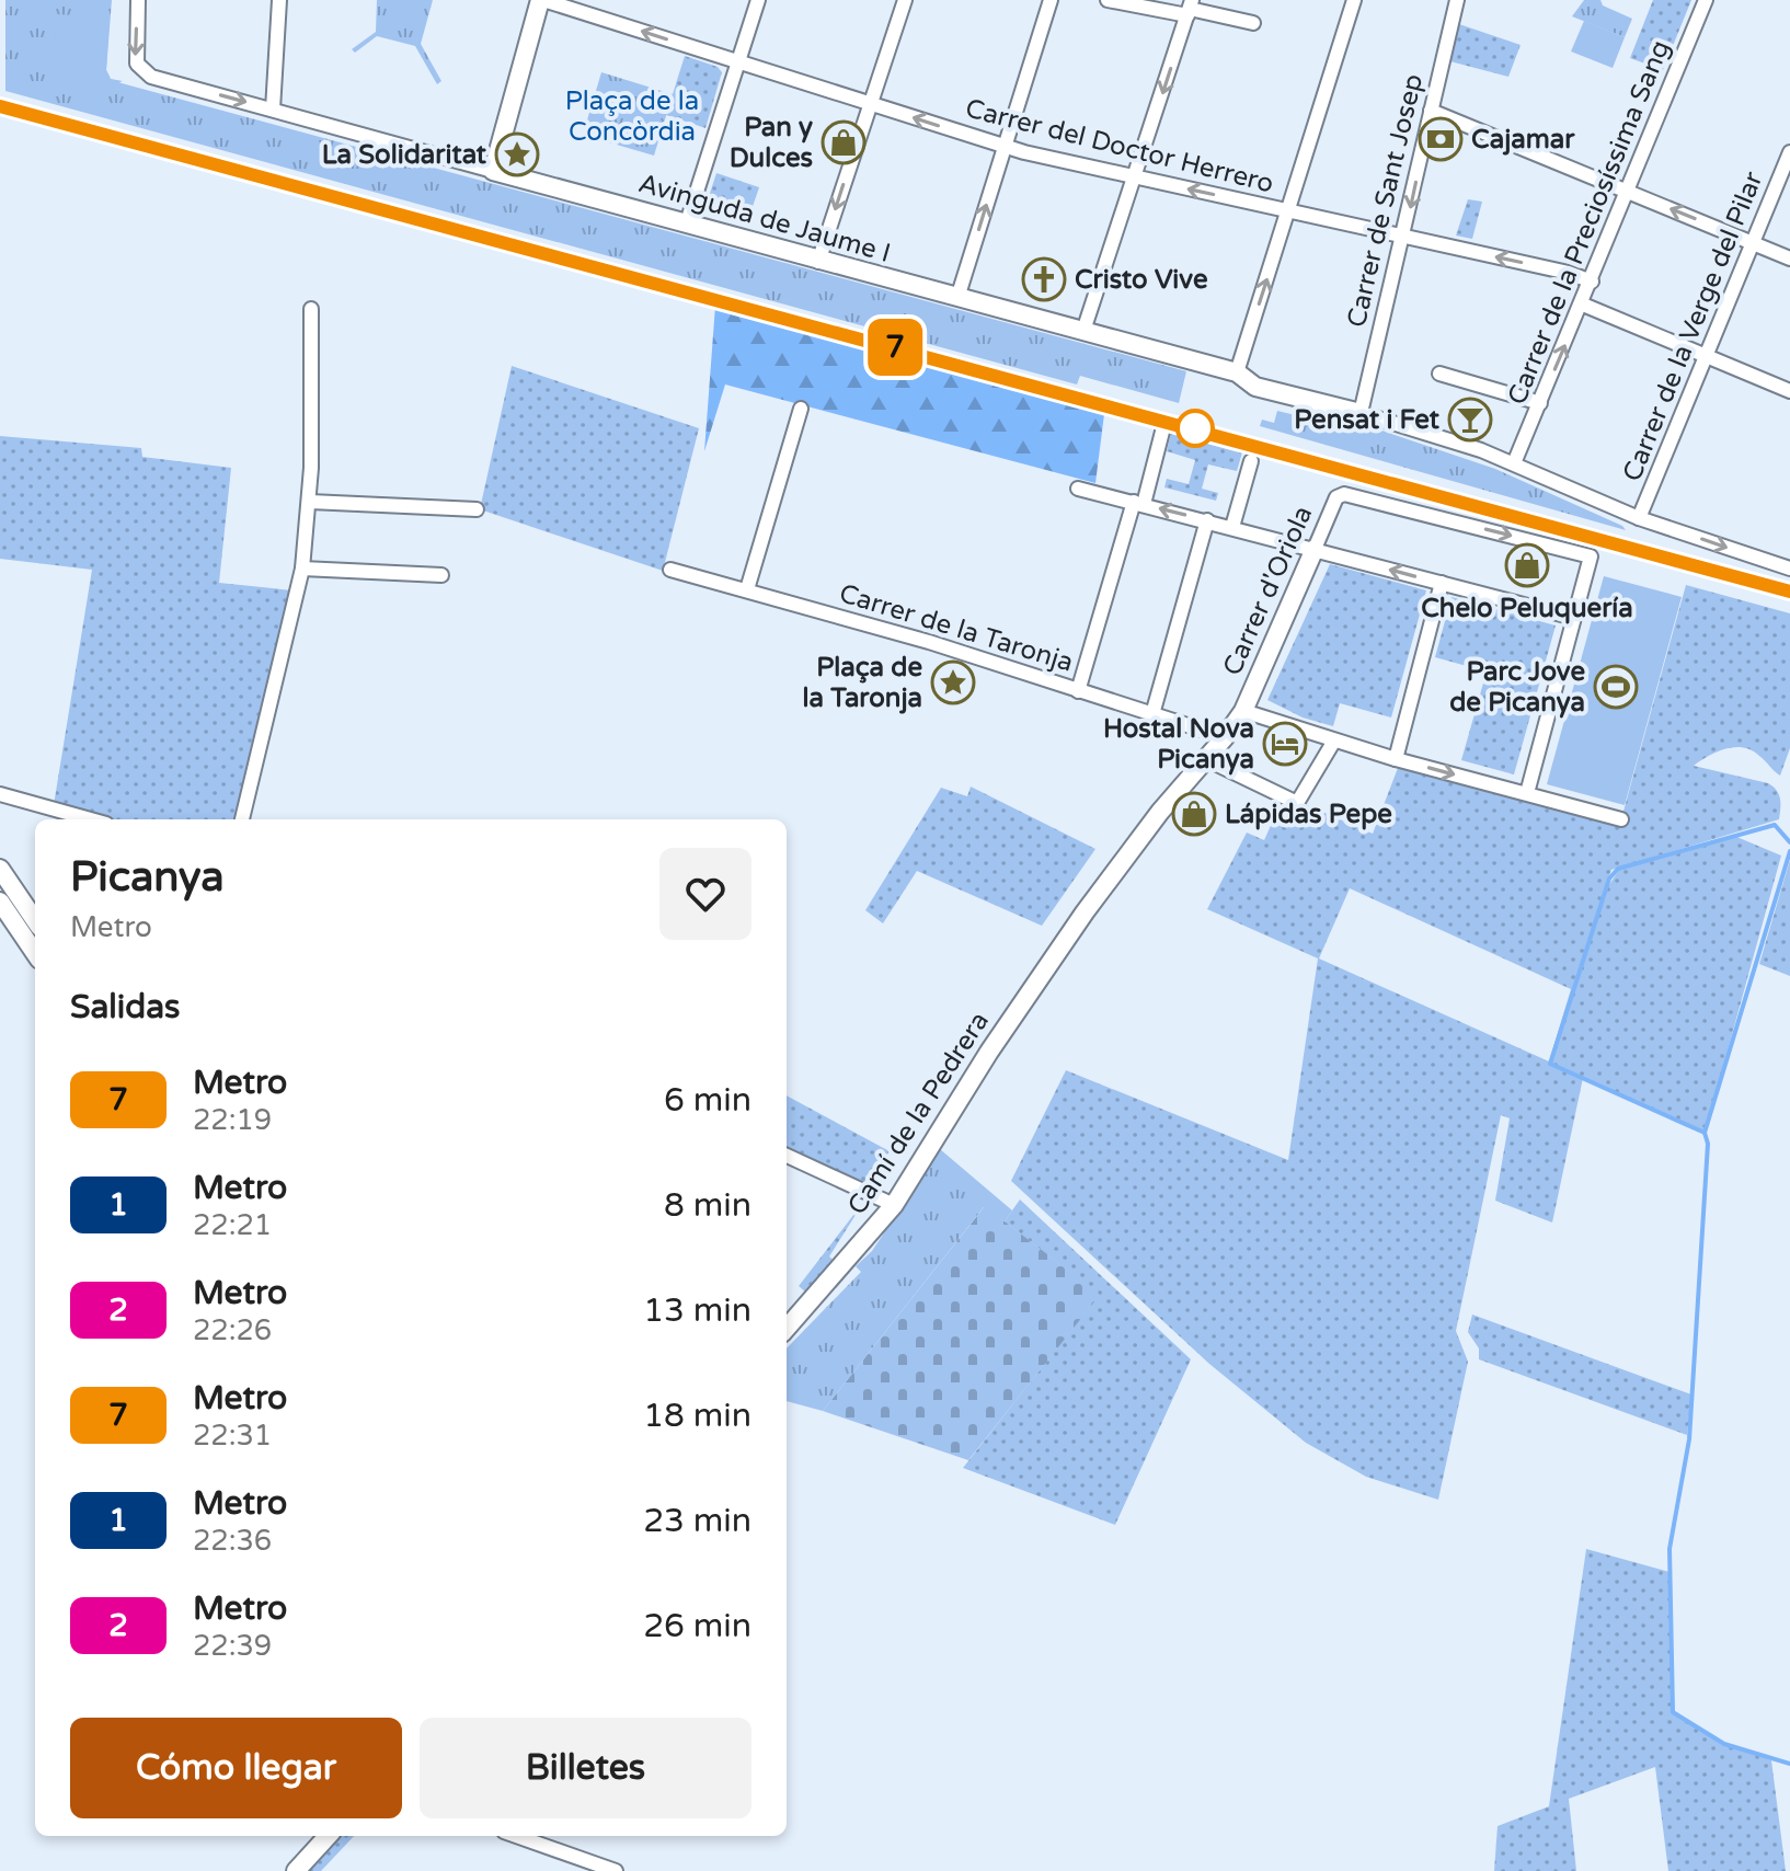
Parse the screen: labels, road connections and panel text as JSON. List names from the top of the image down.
{
  "streets": {
    "street": [
      "Carrer del Doctor Herrero",
      "Carrer de Sant Josep",
      "Avinguda de Jaume I",
      "Carrer de la Preciosíssima Sang",
      "Carrer de la Verge del Pilar",
      "Carrer d'Oriola",
      "Carrer de la Taronja",
      "Camí de la Pedrera"
    ]
  },
  "crossings": [
    ["Carrer del Doctor Herrero", "Carrer de Sant Josep"],
    ["Carrer del Doctor Herrero", "Carrer de la Preciosíssima Sang"],
    ["Carrer de Sant Josep", "Avinguda de Jaume I"],
    ["Carrer d'Oriola", "Carrer de la Taronja"],
    ["Carrer d'Oriola", "Camí de la Pedrera"]
  ],
  "one_way": ["Carrer del Doctor Herrero"],
  "parks": ["Plaça de la Concòrdia"],
  "places": {
    "bank": ["Cajamar"],
    "shop": ["Pan y Dulces", "Chelo Peluquería", "Lápidas Pepe"],
    "place": ["La Solidaritat", "Plaça de la Taronja"],
    "church": ["Cristo Vive"],
    "bar": ["Pensat i Fet"],
    "sports": ["Parc Jove de Picanya"],
    "hotel": ["Hostal Nova Picanya"]
  },
  "lines": ["metro line 7"],
  "page": {
    "on_map": "7",
    "heading": [
      ["Picanya", "Metro"],
      "Salidas"
    ],
    "list": [
      {
        "mark": "7",
        "name": "Metro",
        "note": "22:19",
        "value": "6 min"
      },
      {
        "mark": "1",
        "name": "Metro",
        "note": "22:21",
        "value": "8 min"
      },
      {
        "mark": "2",
        "name": "Metro",
        "note": "22:26",
        "value": "13 min"
      },
      {
        "mark": "7",
        "name": "Metro",
        "note": "22:31",
        "value": "18 min"
      },
      {
        "mark": "1",
        "name": "Metro",
        "note": "22:36",
        "value": "23 min"
      },
      {
        "mark": "2",
        "name": "Metro",
        "note": "22:39",
        "value": "26 min"
      }
    ],
    "buttons": ["Cómo llegar", "Billetes"]
  }
}
